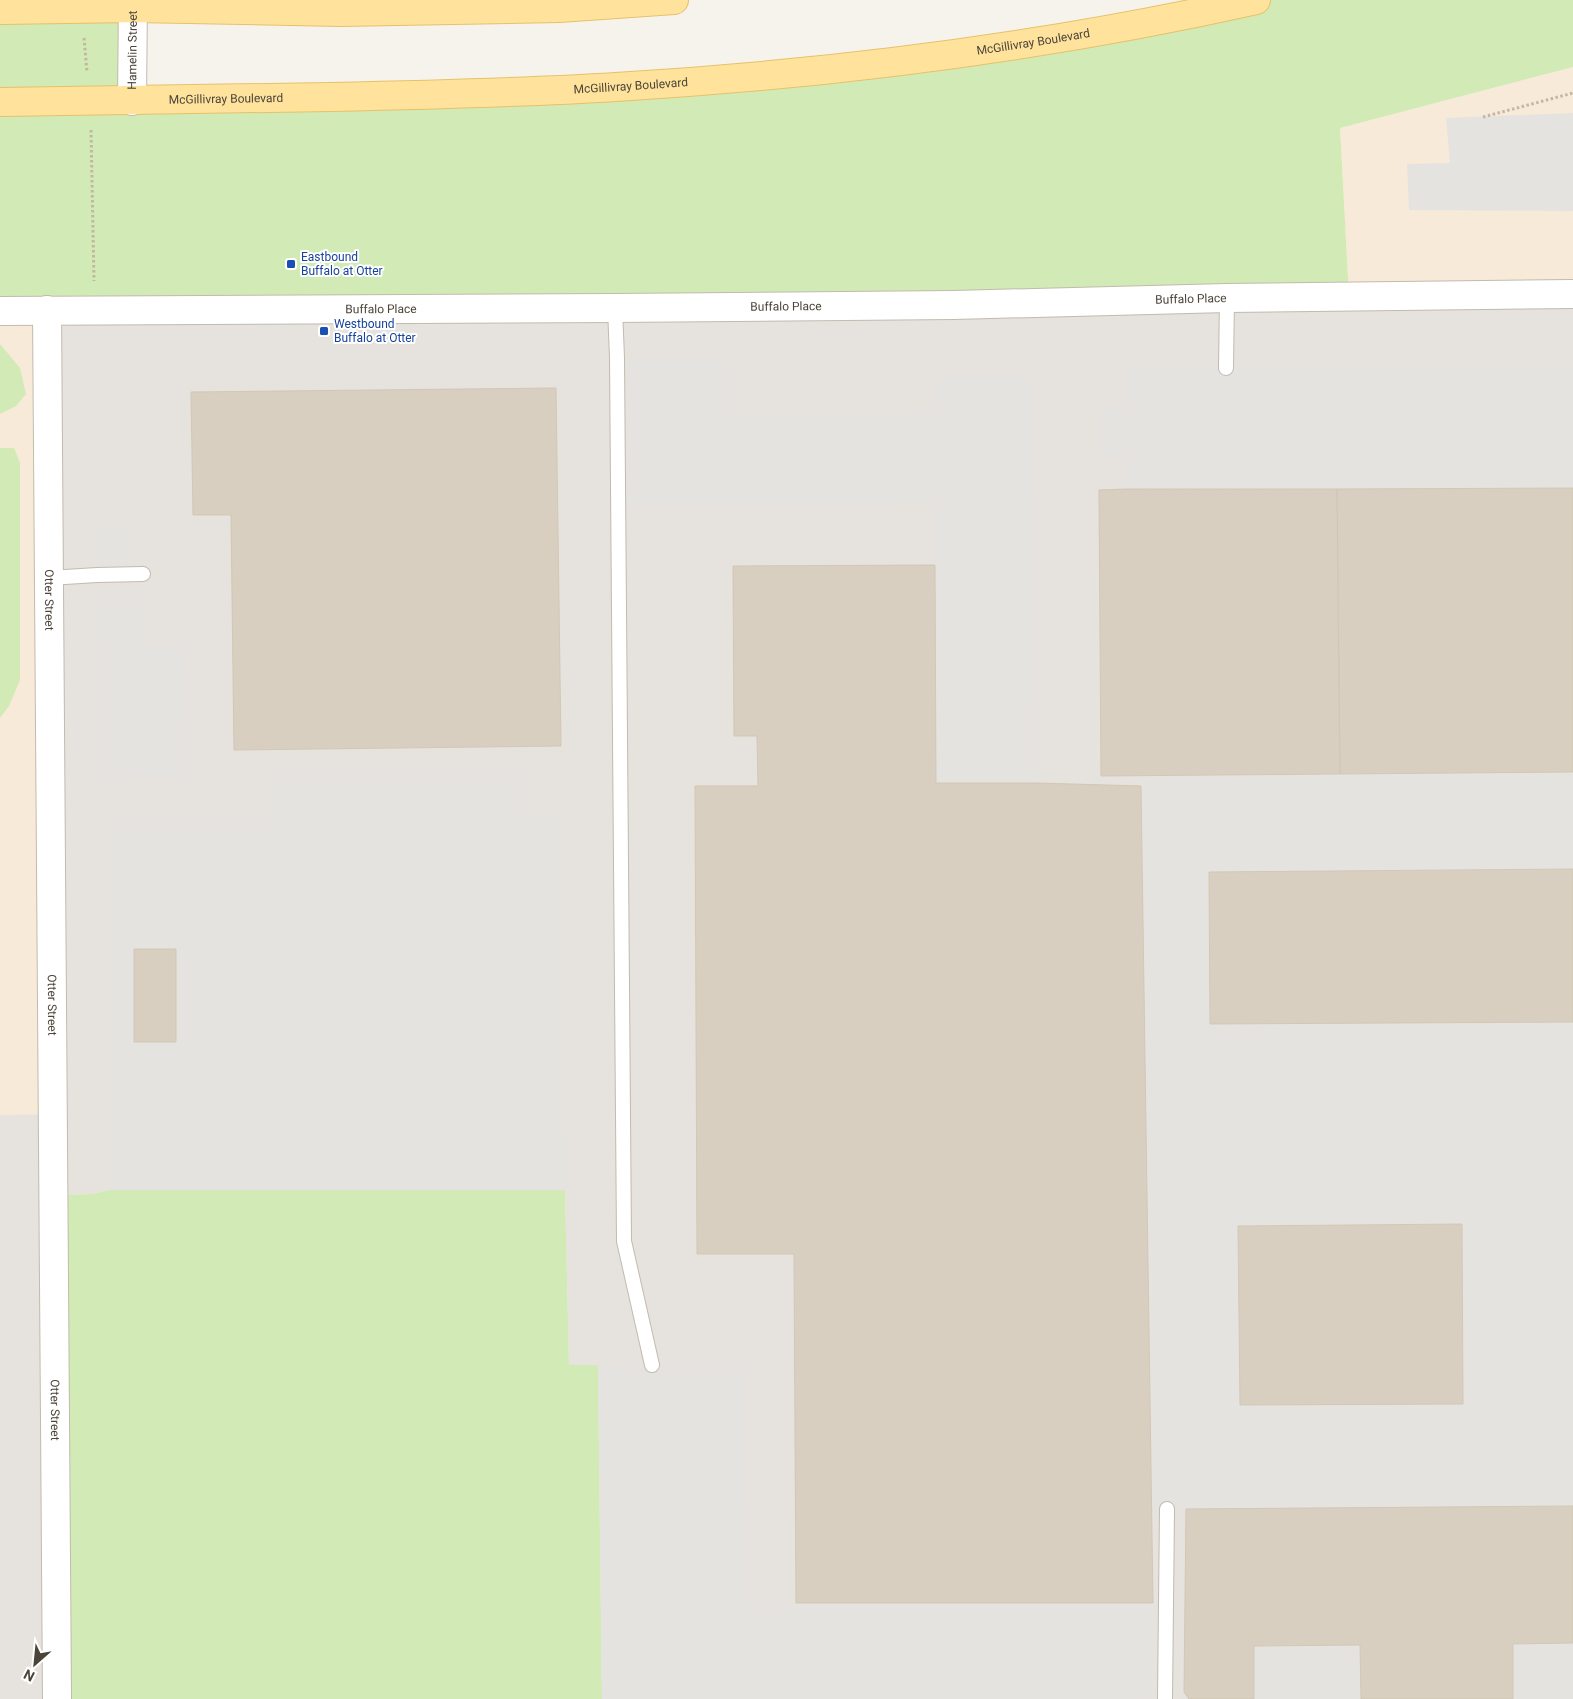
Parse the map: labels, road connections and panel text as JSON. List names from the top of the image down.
{
  "streets": {
    "main road": ["McGillivray Boulevard"],
    "street": ["Hamelin Street", "Buffalo Place", "Otter Street"]
  },
  "crossings": [
    ["McGillivray Boulevard", "Hamelin Street"],
    ["Buffalo Place", "Otter Street"]
  ],
  "places": {
    "transit": ["Eastbound Buffalo at Otter", "Westbound Buffalo at Otter"]
  },
  "north": "bottom left"
}
